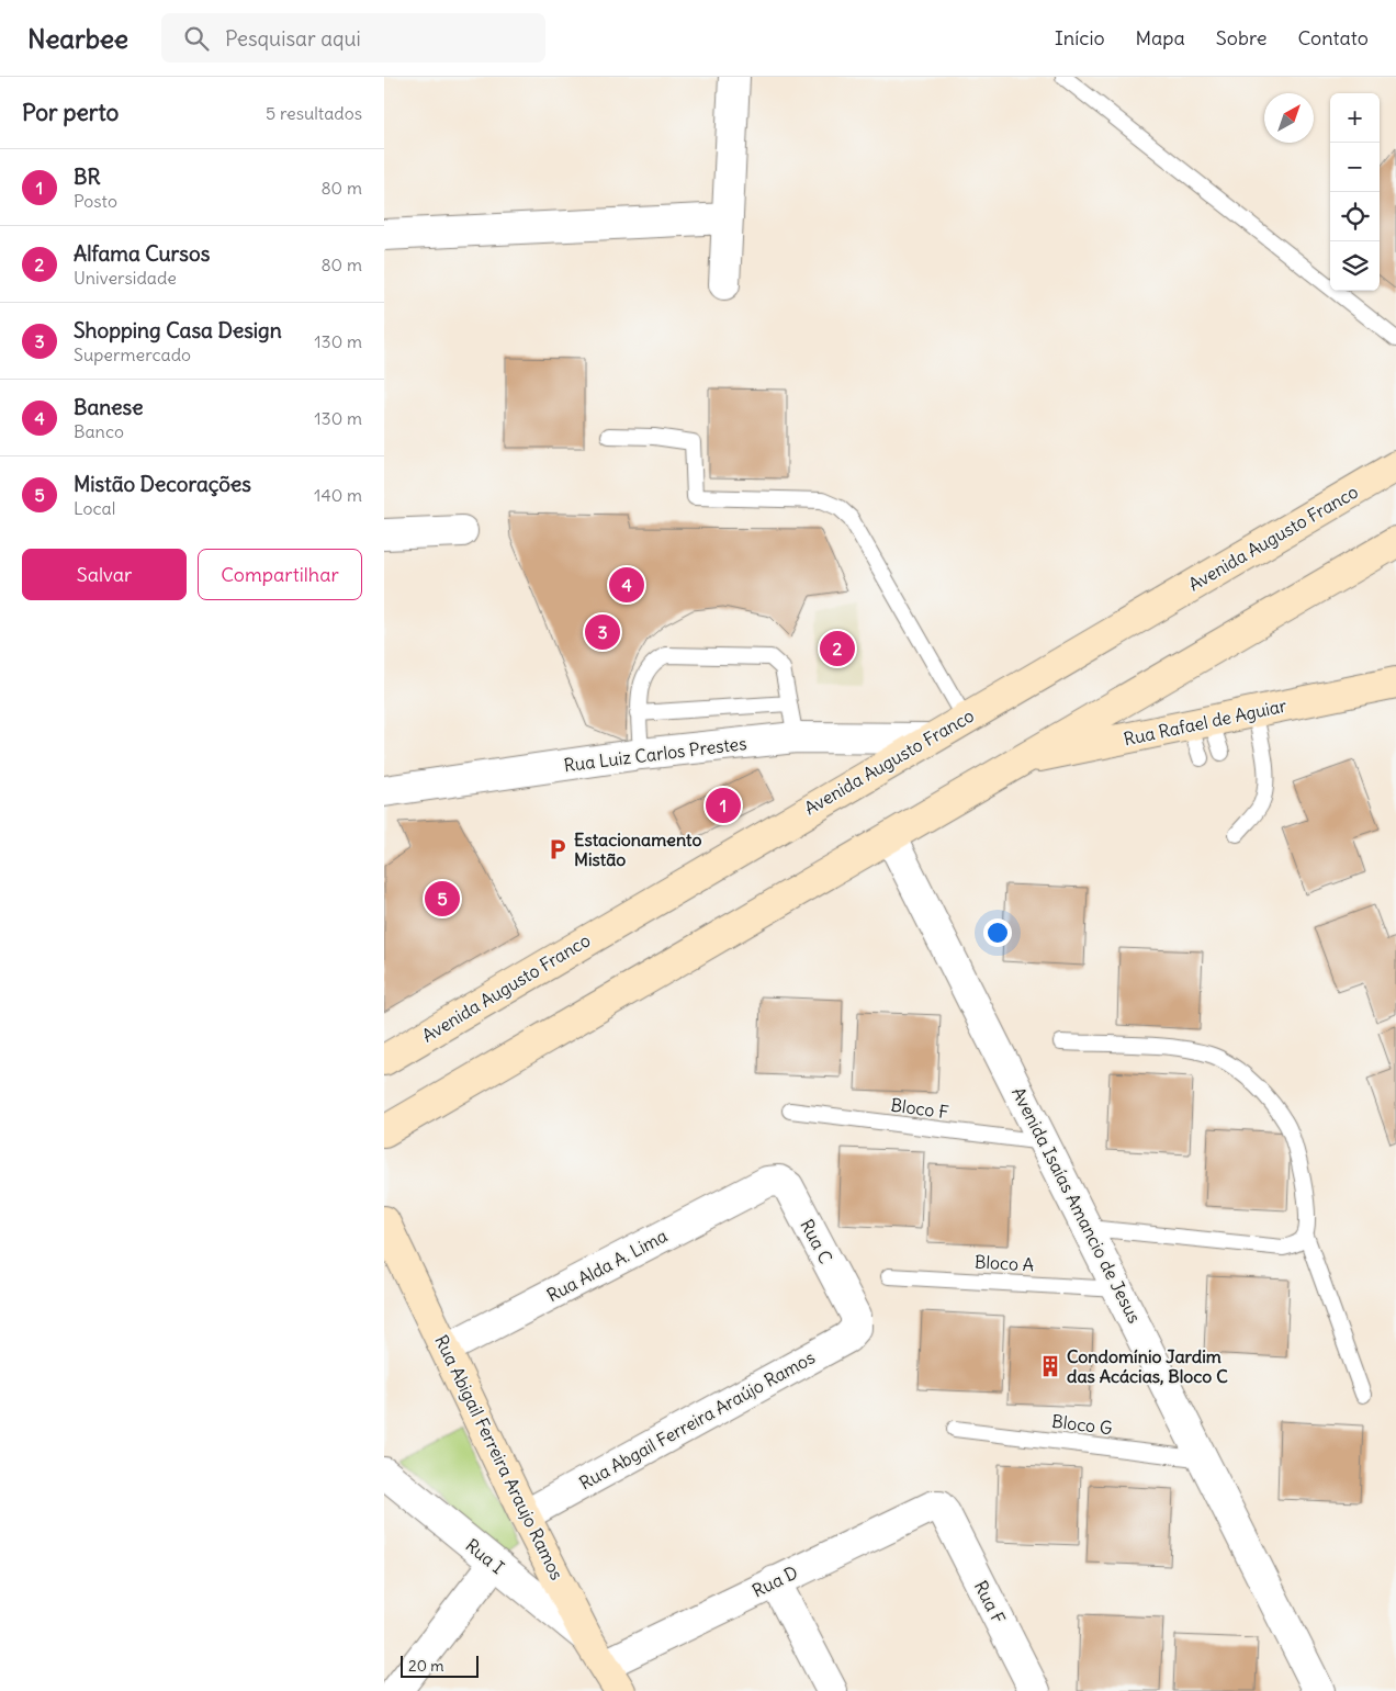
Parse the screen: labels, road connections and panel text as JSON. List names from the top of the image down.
{
  "streets": {
    "main road": ["Avenida Augusto Franco", "Rua Rafael de Aguiar", "Rua Abigail Ferreira Araujo Ramos"],
    "street": [
      "Rua Luiz Carlos Prestes",
      "Avenida Isaías Amancio de Jesus",
      "Rua C",
      "Rua Alda A. Lima",
      "Rua Abgail Ferreira Araújo Ramos",
      "Rua I",
      "Rua D",
      "Rua F"
    ],
    "lane": ["Bloco F", "Bloco A", "Bloco G"]
  },
  "crossings": [
    ["Avenida Augusto Franco", "Rua Luiz Carlos Prestes"],
    ["Bloco F", "Avenida Isaías Amancio de Jesus"],
    ["Avenida Isaías Amancio de Jesus", "Bloco A"],
    ["Avenida Isaías Amancio de Jesus", "Bloco G"],
    ["Rua C", "Rua Alda A. Lima"],
    ["Rua C", "Rua Abgail Ferreira Araújo Ramos"],
    ["Rua Alda A. Lima", "Rua Abigail Ferreira Araujo Ramos"],
    ["Rua Abgail Ferreira Araújo Ramos", "Rua Abigail Ferreira Araujo Ramos"],
    ["Rua Abigail Ferreira Araujo Ramos", "Rua I"],
    ["Rua Abigail Ferreira Araujo Ramos", "Rua D"],
    ["Rua D", "Rua F"]
  ],
  "places": {
    "parking": ["Estacionamento Mistão"],
    "building": ["Condomínio Jardim das Acácias, Bloco C"]
  },
  "scale_bar": "20 m",
  "north": "top right",
  "page": {
    "header": "Nearbee",
    "search": "Pesquisar aqui",
    "nav": [
      "Início",
      "Mapa",
      "Sobre",
      "Contato"
    ],
    "heading": ["Por perto", "5 resultados"],
    "map_buttons": ["+", "−"],
    "list": [
      {
        "mark": "1",
        "name": "BR",
        "note": "Posto",
        "value": "80 m"
      },
      {
        "mark": "2",
        "name": "Alfama Cursos",
        "note": "Universidade",
        "value": "80 m"
      },
      {
        "mark": "3",
        "name": "Shopping Casa Design",
        "note": "Supermercado",
        "value": "130 m"
      },
      {
        "mark": "4",
        "name": "Banese",
        "note": "Banco",
        "value": "130 m"
      },
      {
        "mark": "5",
        "name": "Mistão Decorações",
        "note": "Local",
        "value": "140 m"
      }
    ],
    "buttons": ["Salvar", "Compartilhar"],
    "pins": [
      "4",
      "3",
      "2",
      "1",
      "5"
    ],
    "scale": "20 m"
  }
}
